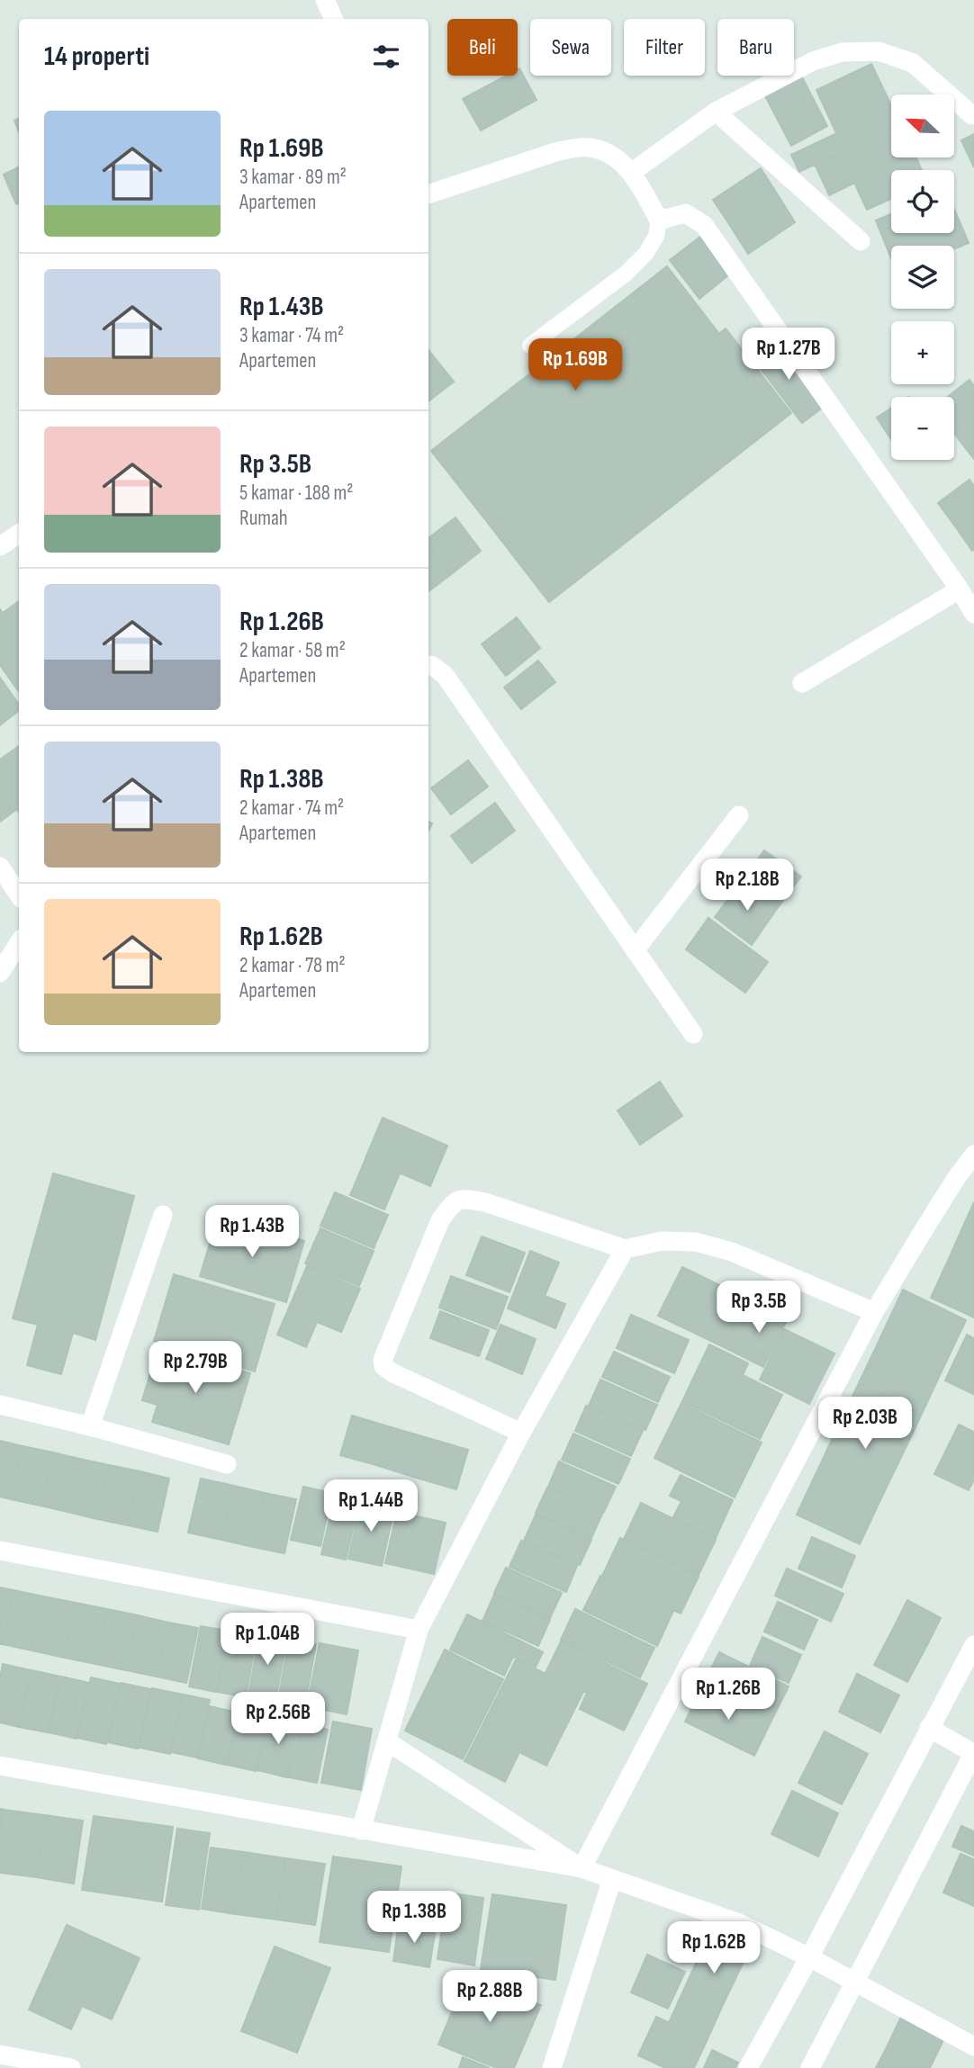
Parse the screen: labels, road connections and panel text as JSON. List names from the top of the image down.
{
  "north": "top left",
  "page": {
    "chip": [
      "Beli",
      "Sewa",
      "Filter",
      "Baru"
    ],
    "heading": "14 properti",
    "map_buttons": ["+", "−"],
    "list": [
      {
        "name": "Rp 1.69B",
        "note": "3 kamar · 89 m² · Apartemen"
      },
      {
        "name": "Rp 1.43B",
        "note": "3 kamar · 74 m² · Apartemen"
      },
      {
        "name": "Rp 3.5B",
        "note": "5 kamar · 188 m² · Rumah"
      },
      {
        "name": "Rp 1.26B",
        "note": "2 kamar · 58 m² · Apartemen"
      },
      {
        "name": "Rp 1.38B",
        "note": "2 kamar · 74 m² · Apartemen"
      },
      {
        "name": "Rp 1.62B",
        "note": "2 kamar · 78 m² · Apartemen"
      }
    ],
    "price": [
      "Rp 1.27B",
      "Rp 1.69B",
      "Rp 2.18B",
      "Rp 1.43B",
      "Rp 3.5B",
      "Rp 2.79B",
      "Rp 2.03B",
      "Rp 1.44B",
      "Rp 1.04B",
      "Rp 1.26B",
      "Rp 2.56B",
      "Rp 1.38B",
      "Rp 1.62B",
      "Rp 2.88B"
    ]
  }
}
